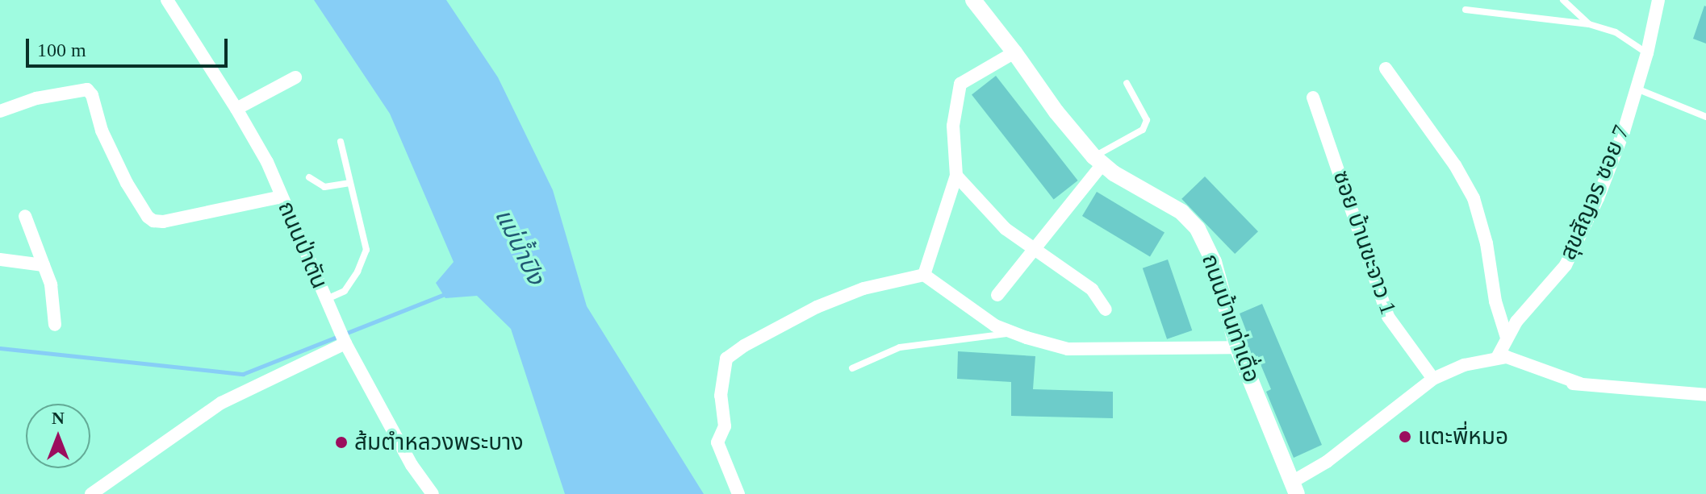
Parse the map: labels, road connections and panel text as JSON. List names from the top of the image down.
{
  "streets": {
    "street": [
      "สุขสัญจร ซอย 7",
      "ซอย บ้านขะจาว 1",
      "ถนนป่าตัน",
      "ถนนบ้านท่าเดื่อ"
    ]
  },
  "water": ["แม่น้ำปิง"],
  "places": ["แตะพี่หมอ", "ส้มตำหลวงพระบาง"],
  "scale_bar": "100 m",
  "north": "top"
}
